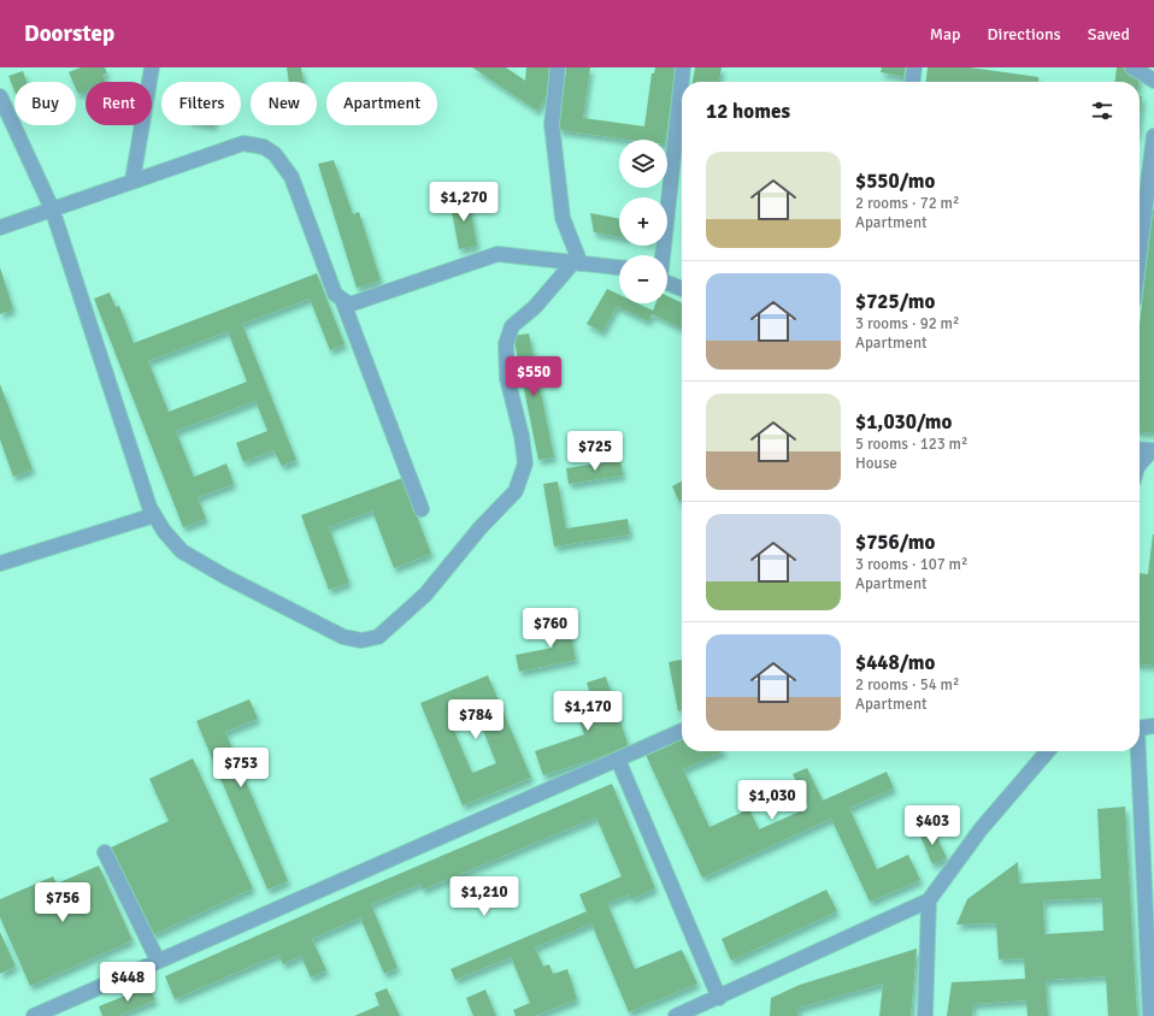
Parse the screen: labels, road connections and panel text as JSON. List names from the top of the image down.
{
  "page": {
    "header": "Doorstep",
    "nav": ["Map", "Directions", "Saved"],
    "chip": [
      "Buy",
      "Rent",
      "Filters",
      "New",
      "Apartment"
    ],
    "heading": "12 homes",
    "map_buttons": ["+", "−"],
    "list": [
      {
        "name": "$550/mo",
        "note": "2 rooms · 72 m² · Apartment"
      },
      {
        "name": "$725/mo",
        "note": "3 rooms · 92 m² · Apartment"
      },
      {
        "name": "$1,030/mo",
        "note": "5 rooms · 123 m² · House"
      },
      {
        "name": "$756/mo",
        "note": "3 rooms · 107 m² · Apartment"
      },
      {
        "name": "$448/mo",
        "note": "2 rooms · 54 m² · Apartment"
      }
    ],
    "price": [
      "$1,270",
      "$550",
      "$725",
      "$760",
      "$1,170",
      "$784",
      "$753",
      "$1,030",
      "$403",
      "$1,210",
      "$756",
      "$448"
    ]
  }
}
